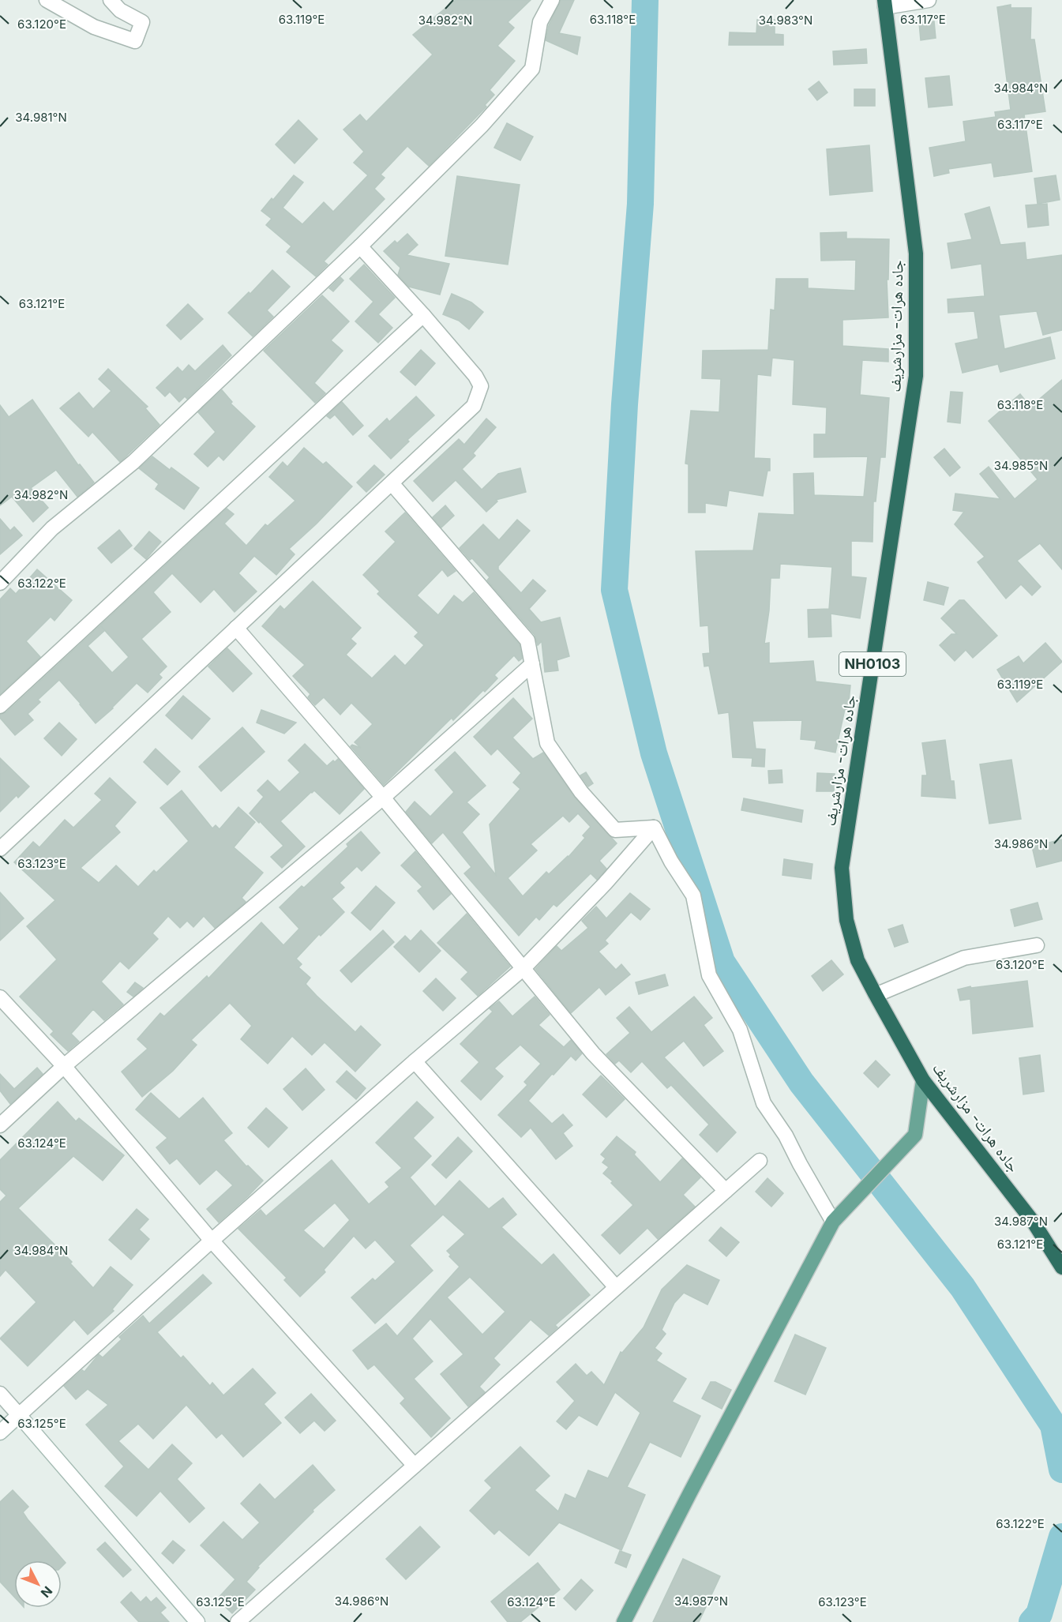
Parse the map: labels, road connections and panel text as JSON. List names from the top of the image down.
{
  "streets": {
    "highway": ["جاده هرات- مزارشریف", "NH0103"]
  },
  "north": "bottom right",
  "coordinates": [
    "63.117°E",
    "63.119°E",
    "63.118°E",
    "34.982°N",
    "34.983°N",
    "63.120°E",
    "34.984°N",
    "34.981°N",
    "63.121°E",
    "34.985°N",
    "63.122°E",
    "34.986°N",
    "63.123°E",
    "63.124°E",
    "34.987°N",
    "63.125°E"
  ]
}
